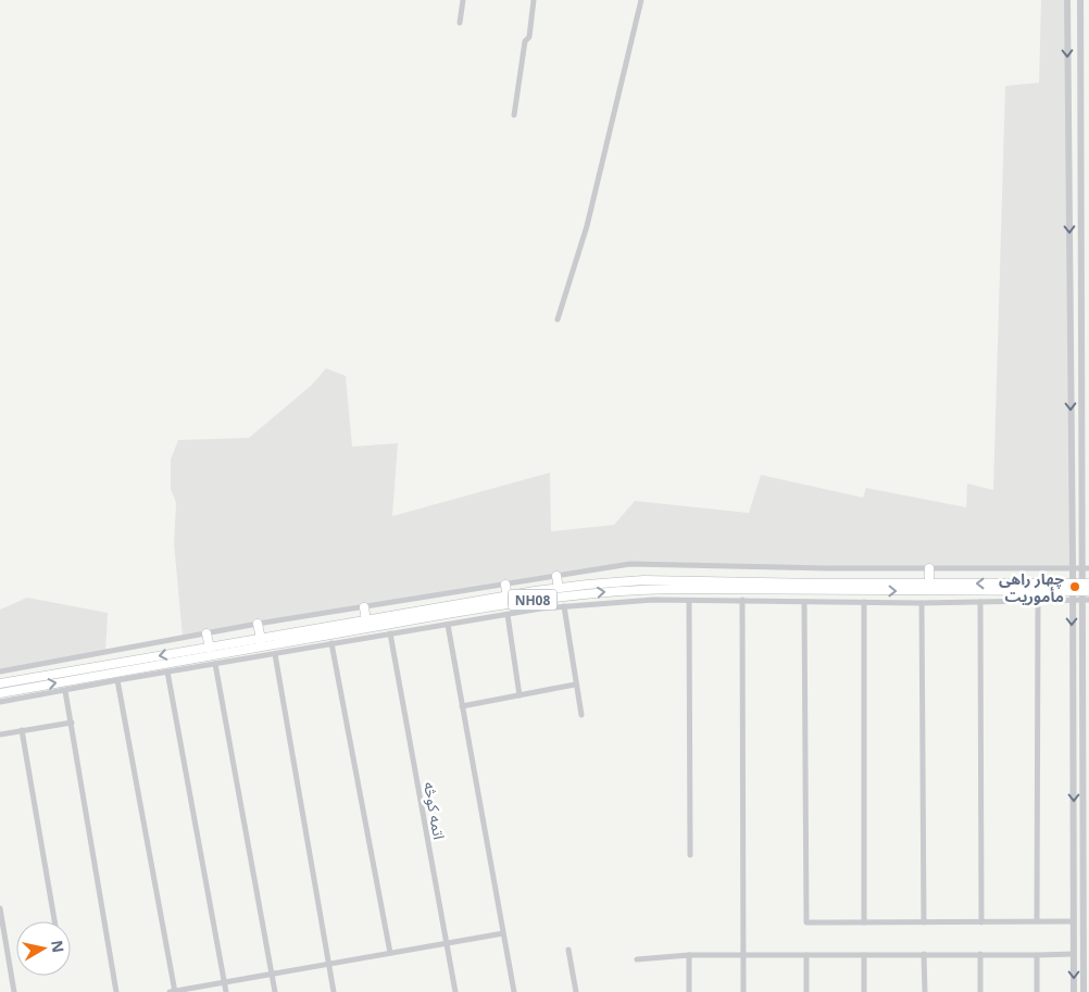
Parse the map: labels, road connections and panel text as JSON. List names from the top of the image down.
{
  "streets": {
    "highway": ["NH08"],
    "street": ["اتمه کوڅه"]
  },
  "places": ["چهار راهی مأموریت"],
  "north": "right"
}
